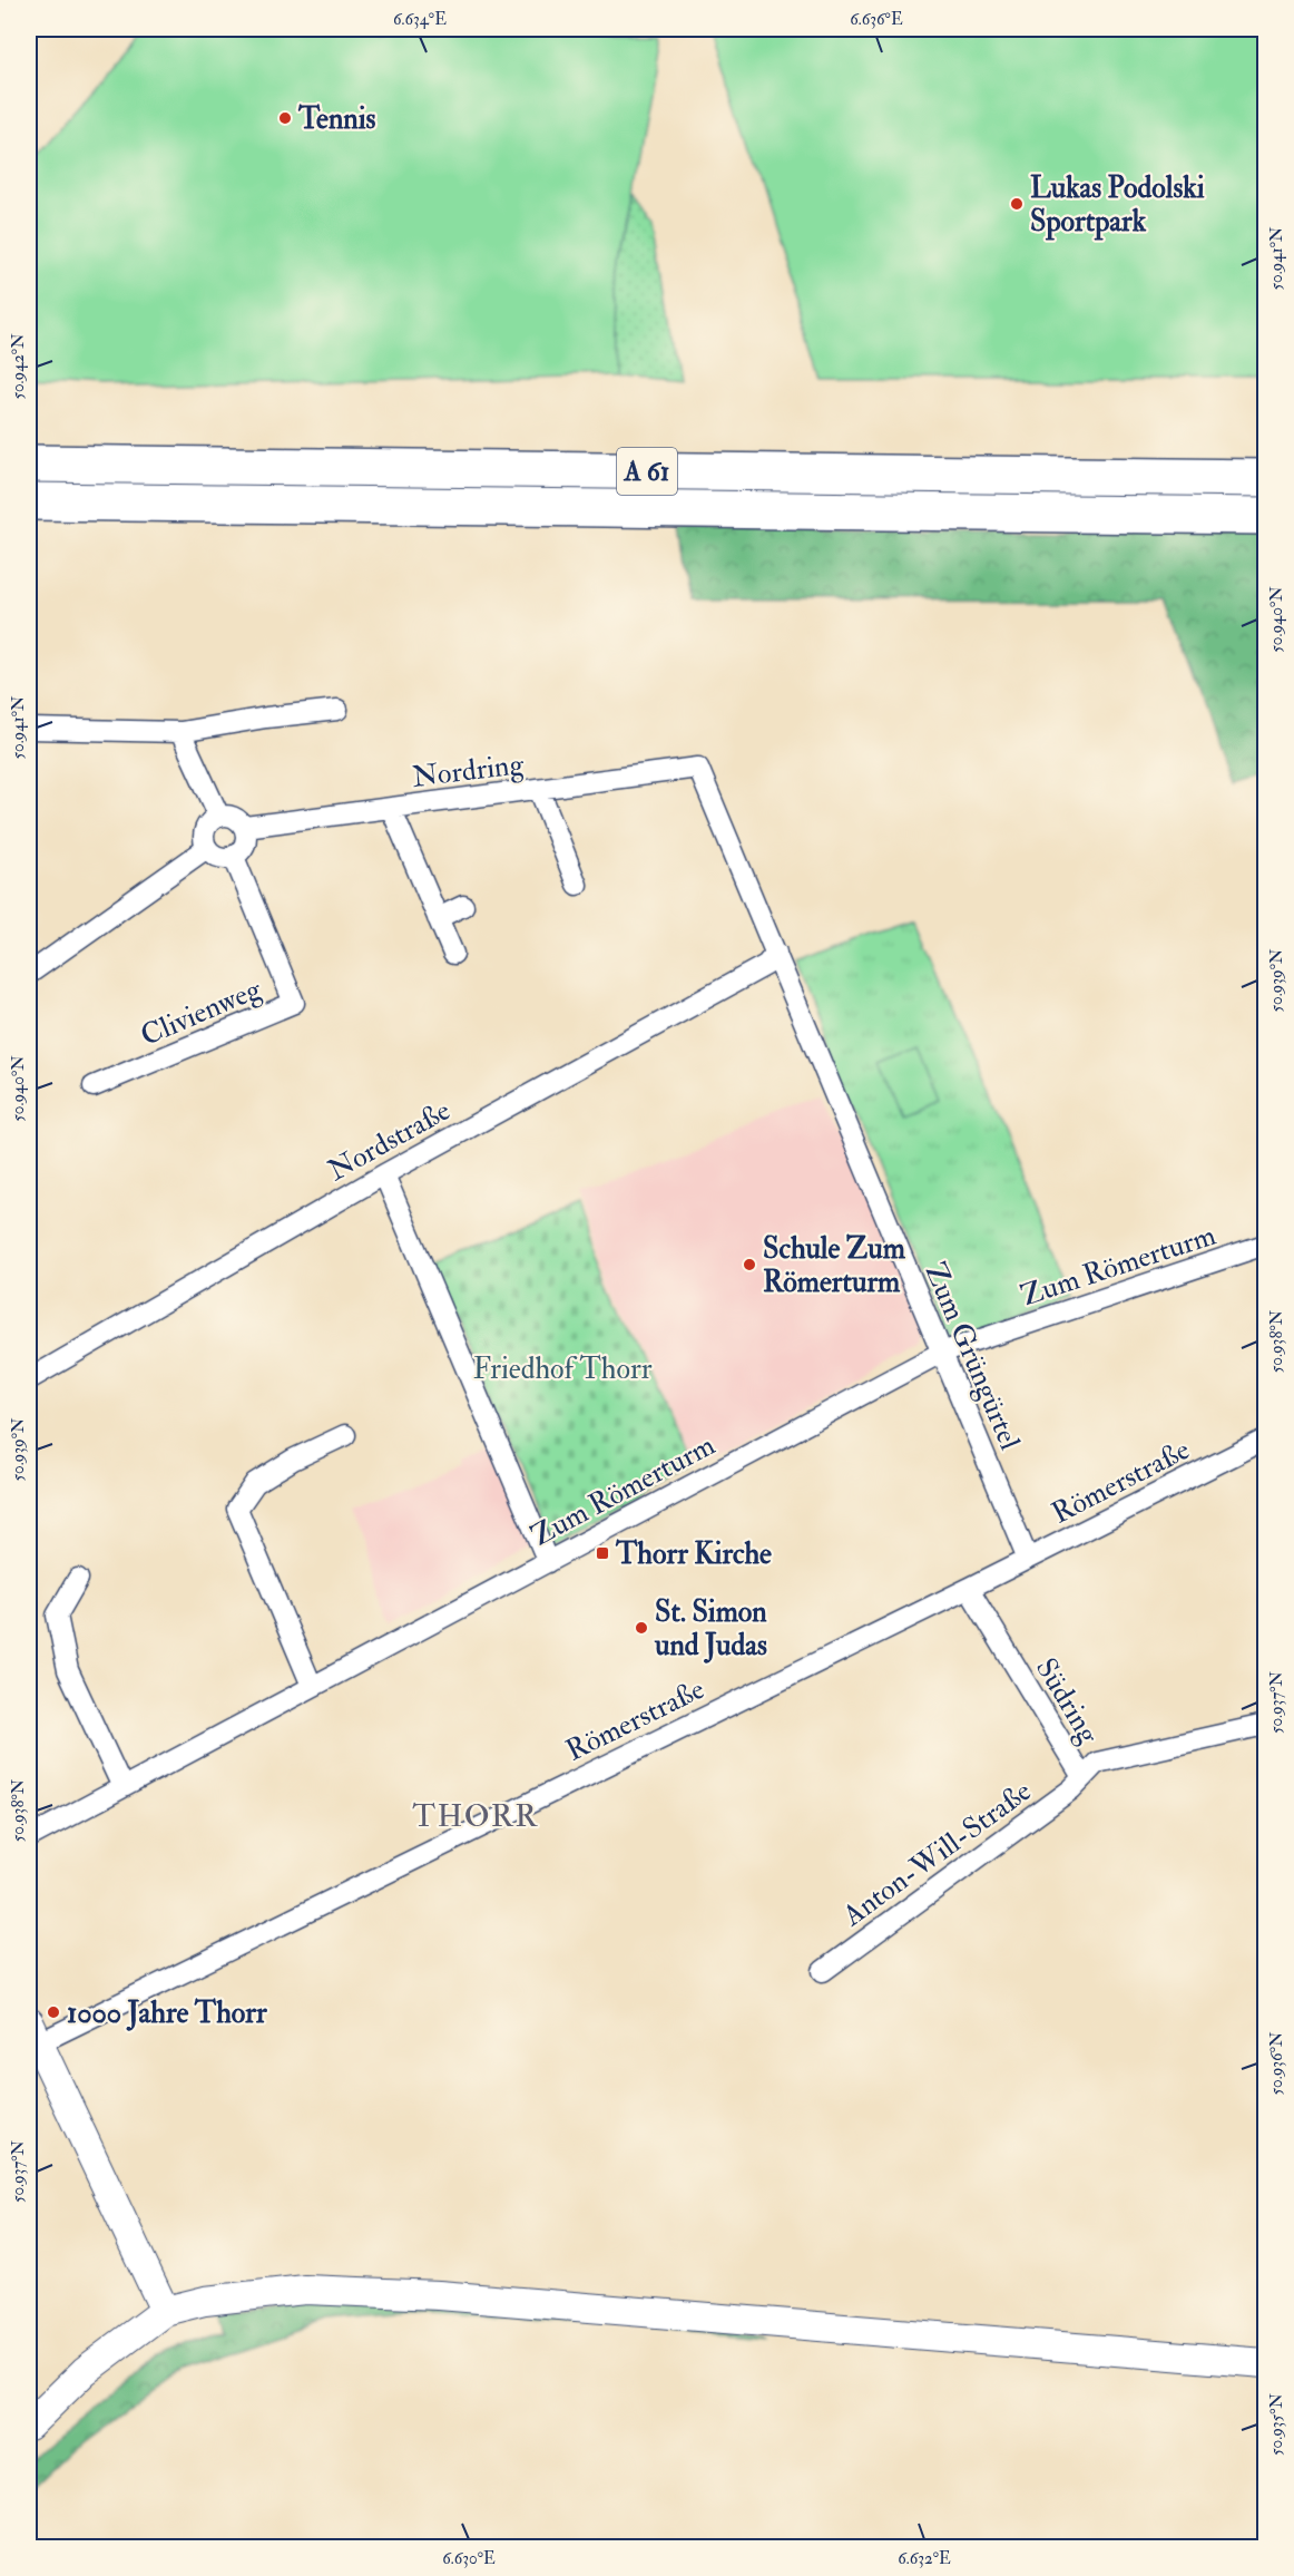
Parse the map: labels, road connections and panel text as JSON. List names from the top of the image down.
{
  "streets": {
    "highway": ["A 61"],
    "street": [
      "Nordring",
      "Clivienweg",
      "Nordstraße",
      "Zum Römerturm",
      "Zum Grüngürtel",
      "Römerstraße",
      "Südring",
      "Anton-Will-Straße"
    ]
  },
  "crossings": [
    ["Nordring", "Clivienweg"],
    ["Nordring", "Zum Grüngürtel"],
    ["Nordstraße", "Zum Grüngürtel"],
    ["Zum Römerturm", "Zum Grüngürtel"],
    ["Zum Grüngürtel", "Römerstraße"],
    ["Römerstraße", "Südring"],
    ["Südring", "Anton-Will-Straße"]
  ],
  "districts": ["THORR"],
  "parks": ["Friedhof Thorr"],
  "places": {
    "other": [
      "Tennis",
      "Lukas Podolski Sportpark",
      "Schule Zum Römerturm",
      "St. Simon und Judas",
      "1000 Jahre Thorr"
    ],
    "transit": ["Thorr Kirche"]
  },
  "coordinates": [
    "6.634°E",
    "6.636°E",
    "50.941°N",
    "50.942°N",
    "50.940°N",
    "50.939°N",
    "50.938°N",
    "50.937°N",
    "50.936°N",
    "50.935°N",
    "6.630°E",
    "6.632°E"
  ]
}
